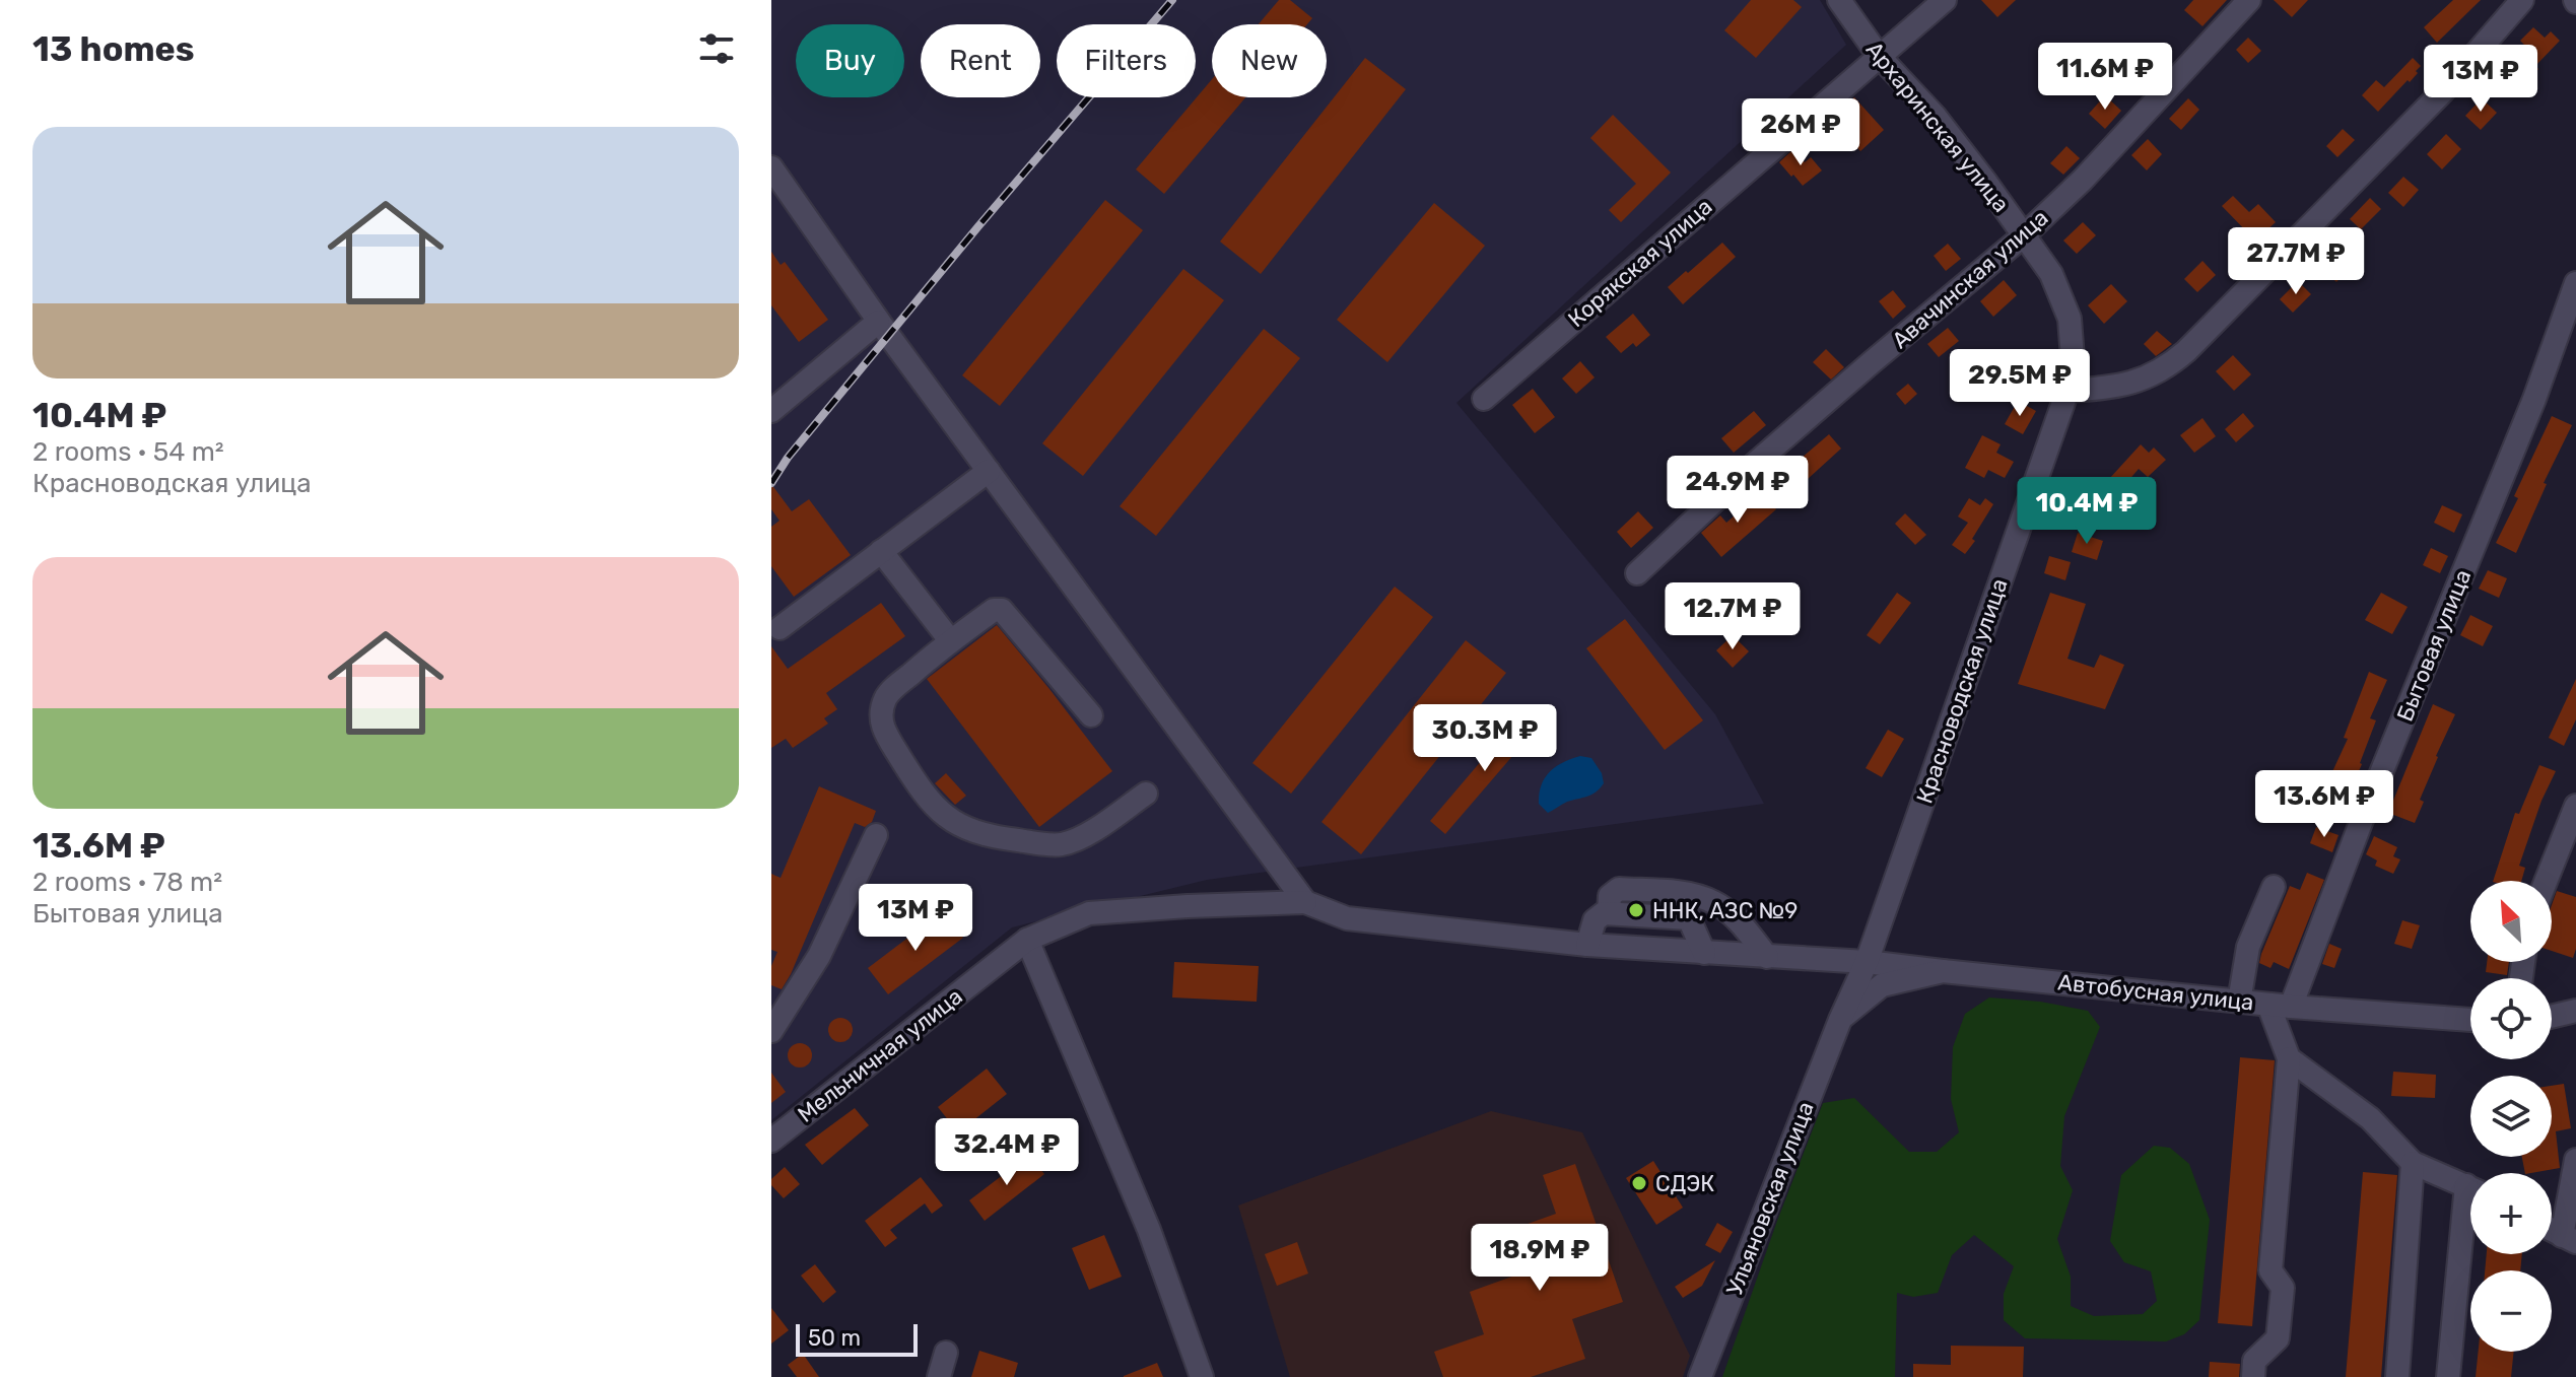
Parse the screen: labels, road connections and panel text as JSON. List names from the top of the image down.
{
  "streets": {
    "street": [
      "Архаринская улица",
      "Корякская улица",
      "Авачинская улица",
      "Бытовая улица",
      "Красноводская улица",
      "Автобусная улица",
      "Мельничная улица",
      "Ульяновская улица"
    ]
  },
  "crossings": [
    ["Архаринская улица", "Корякская улица"],
    ["Архаринская улица", "Авачинская улица"],
    ["Архаринская улица", "Красноводская улица"],
    ["Бытовая улица", "Автобусная улица"],
    ["Красноводская улица", "Автобусная улица"],
    ["Красноводская улица", "Ульяновская улица"],
    ["Автобусная улица", "Ульяновская улица"]
  ],
  "places": ["ННК, АЗС №9", "СДЭК"],
  "scale_bar": "50 m",
  "north": "top left",
  "page": {
    "heading": "13 homes",
    "chip": [
      "Buy",
      "Rent",
      "Filters",
      "New"
    ],
    "price": [
      "11.6M ₽",
      "13M ₽",
      "26M ₽",
      "27.7M ₽",
      "29.5M ₽",
      "24.9M ₽",
      "10.4M ₽",
      "12.7M ₽",
      "30.3M ₽",
      "13.6M ₽",
      "13M ₽",
      "32.4M ₽",
      "18.9M ₽"
    ],
    "list": [
      {
        "name": "10.4M ₽",
        "note": "2 rooms · 54 m² · Красноводская улица"
      },
      {
        "name": "13.6M ₽",
        "note": "2 rooms · 78 m² · Бытовая улица"
      }
    ],
    "map_buttons": ["+", "−"],
    "scale": "50 m"
  }
}
